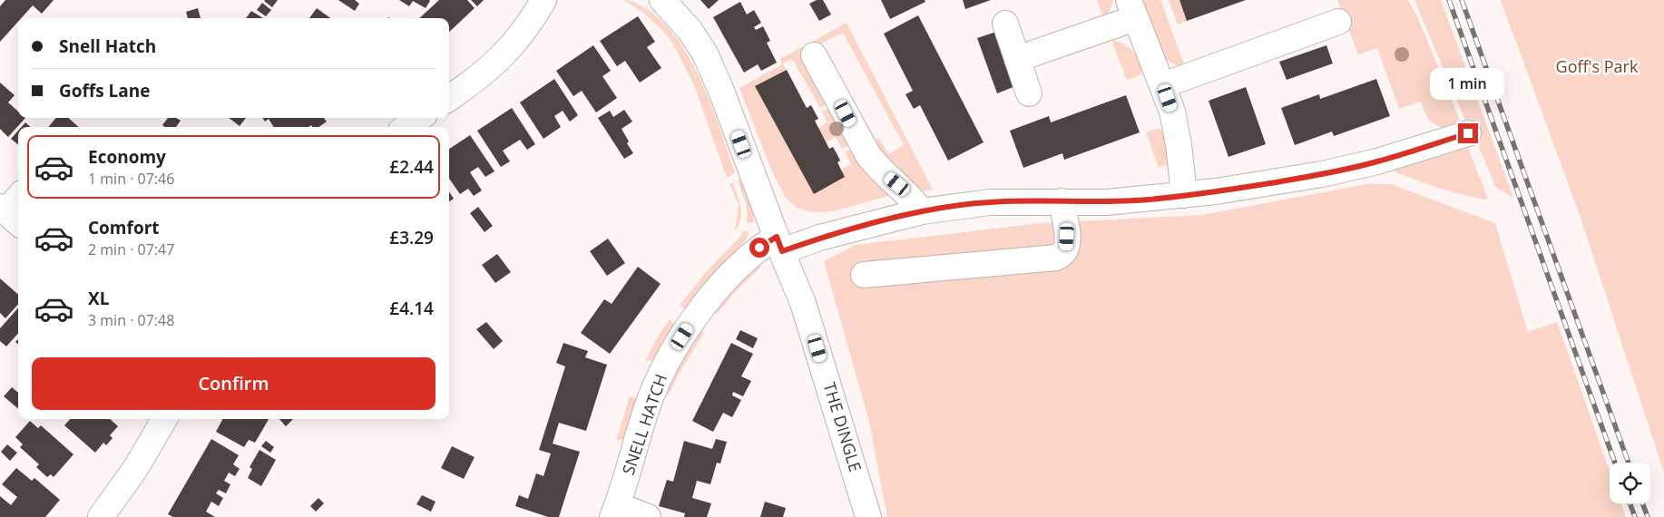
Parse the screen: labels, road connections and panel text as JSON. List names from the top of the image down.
{
  "streets": {
    "street": ["SNELL HATCH", "THE DINGLE"]
  },
  "crossings": [
    ["SNELL HATCH", "THE DINGLE"]
  ],
  "parks": ["Goff's Park"],
  "page": {
    "banner": ["Snell Hatch", "Goffs Lane"],
    "bubble": "1 min",
    "list": [
      {
        "name": "Economy",
        "note": "1 min · 07:46",
        "value": "£2.44"
      },
      {
        "name": "Comfort",
        "note": "2 min · 07:47",
        "value": "£3.29"
      },
      {
        "name": "XL",
        "note": "3 min · 07:48",
        "value": "£4.14"
      }
    ],
    "buttons": "Confirm"
  }
}
